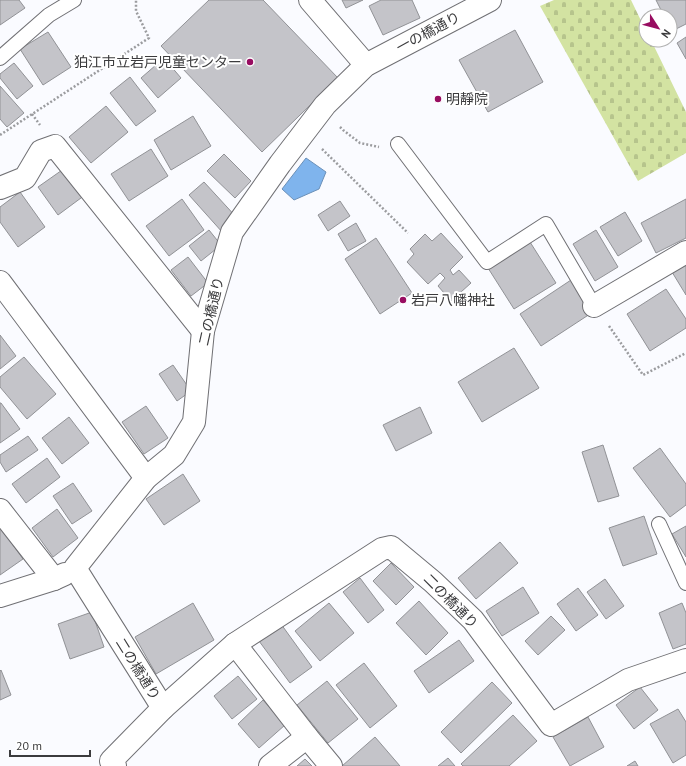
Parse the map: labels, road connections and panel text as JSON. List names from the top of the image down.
{
  "streets": {
    "street": ["一の橋通り", "二の橋通り"]
  },
  "crossings": [
    ["一の橋通り", "二の橋通り"]
  ],
  "places": ["狛江市立岩戸児童センター", "明靜院", "岩戸八幡神社"],
  "scale_bar": "20 m",
  "north": "bottom right"
}
